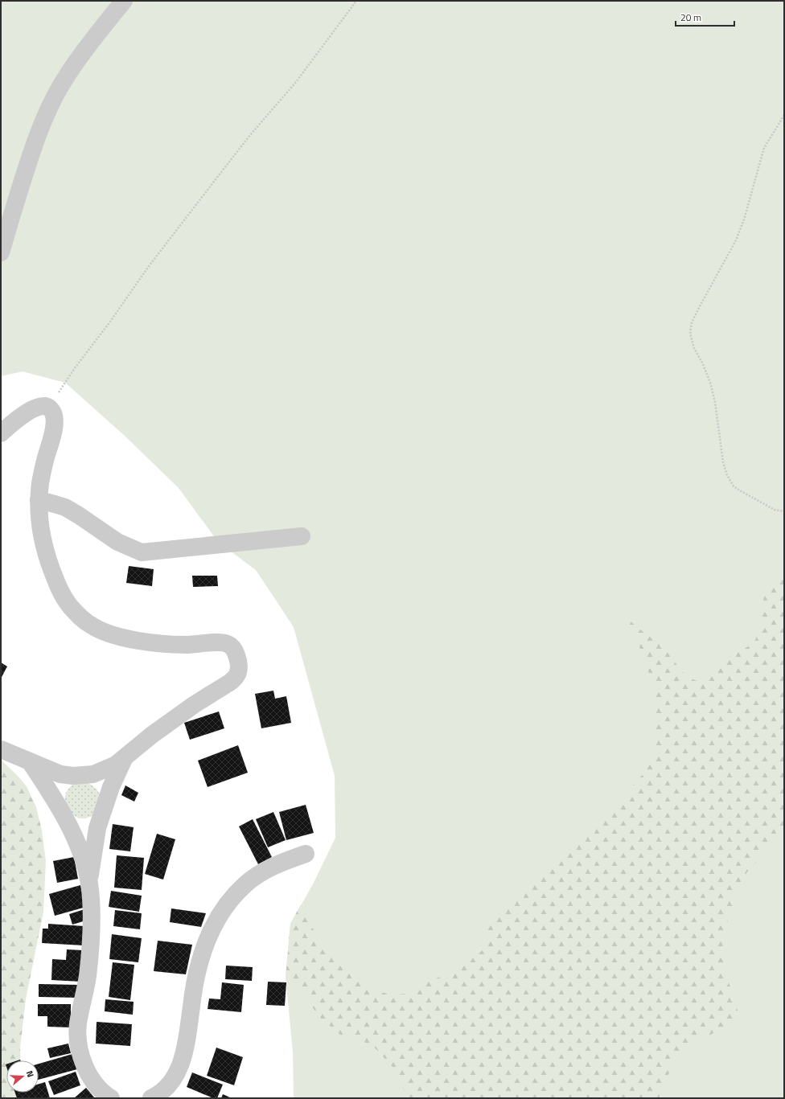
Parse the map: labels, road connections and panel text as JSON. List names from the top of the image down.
{
  "scale_bar": "20 m",
  "north": "right"
}
